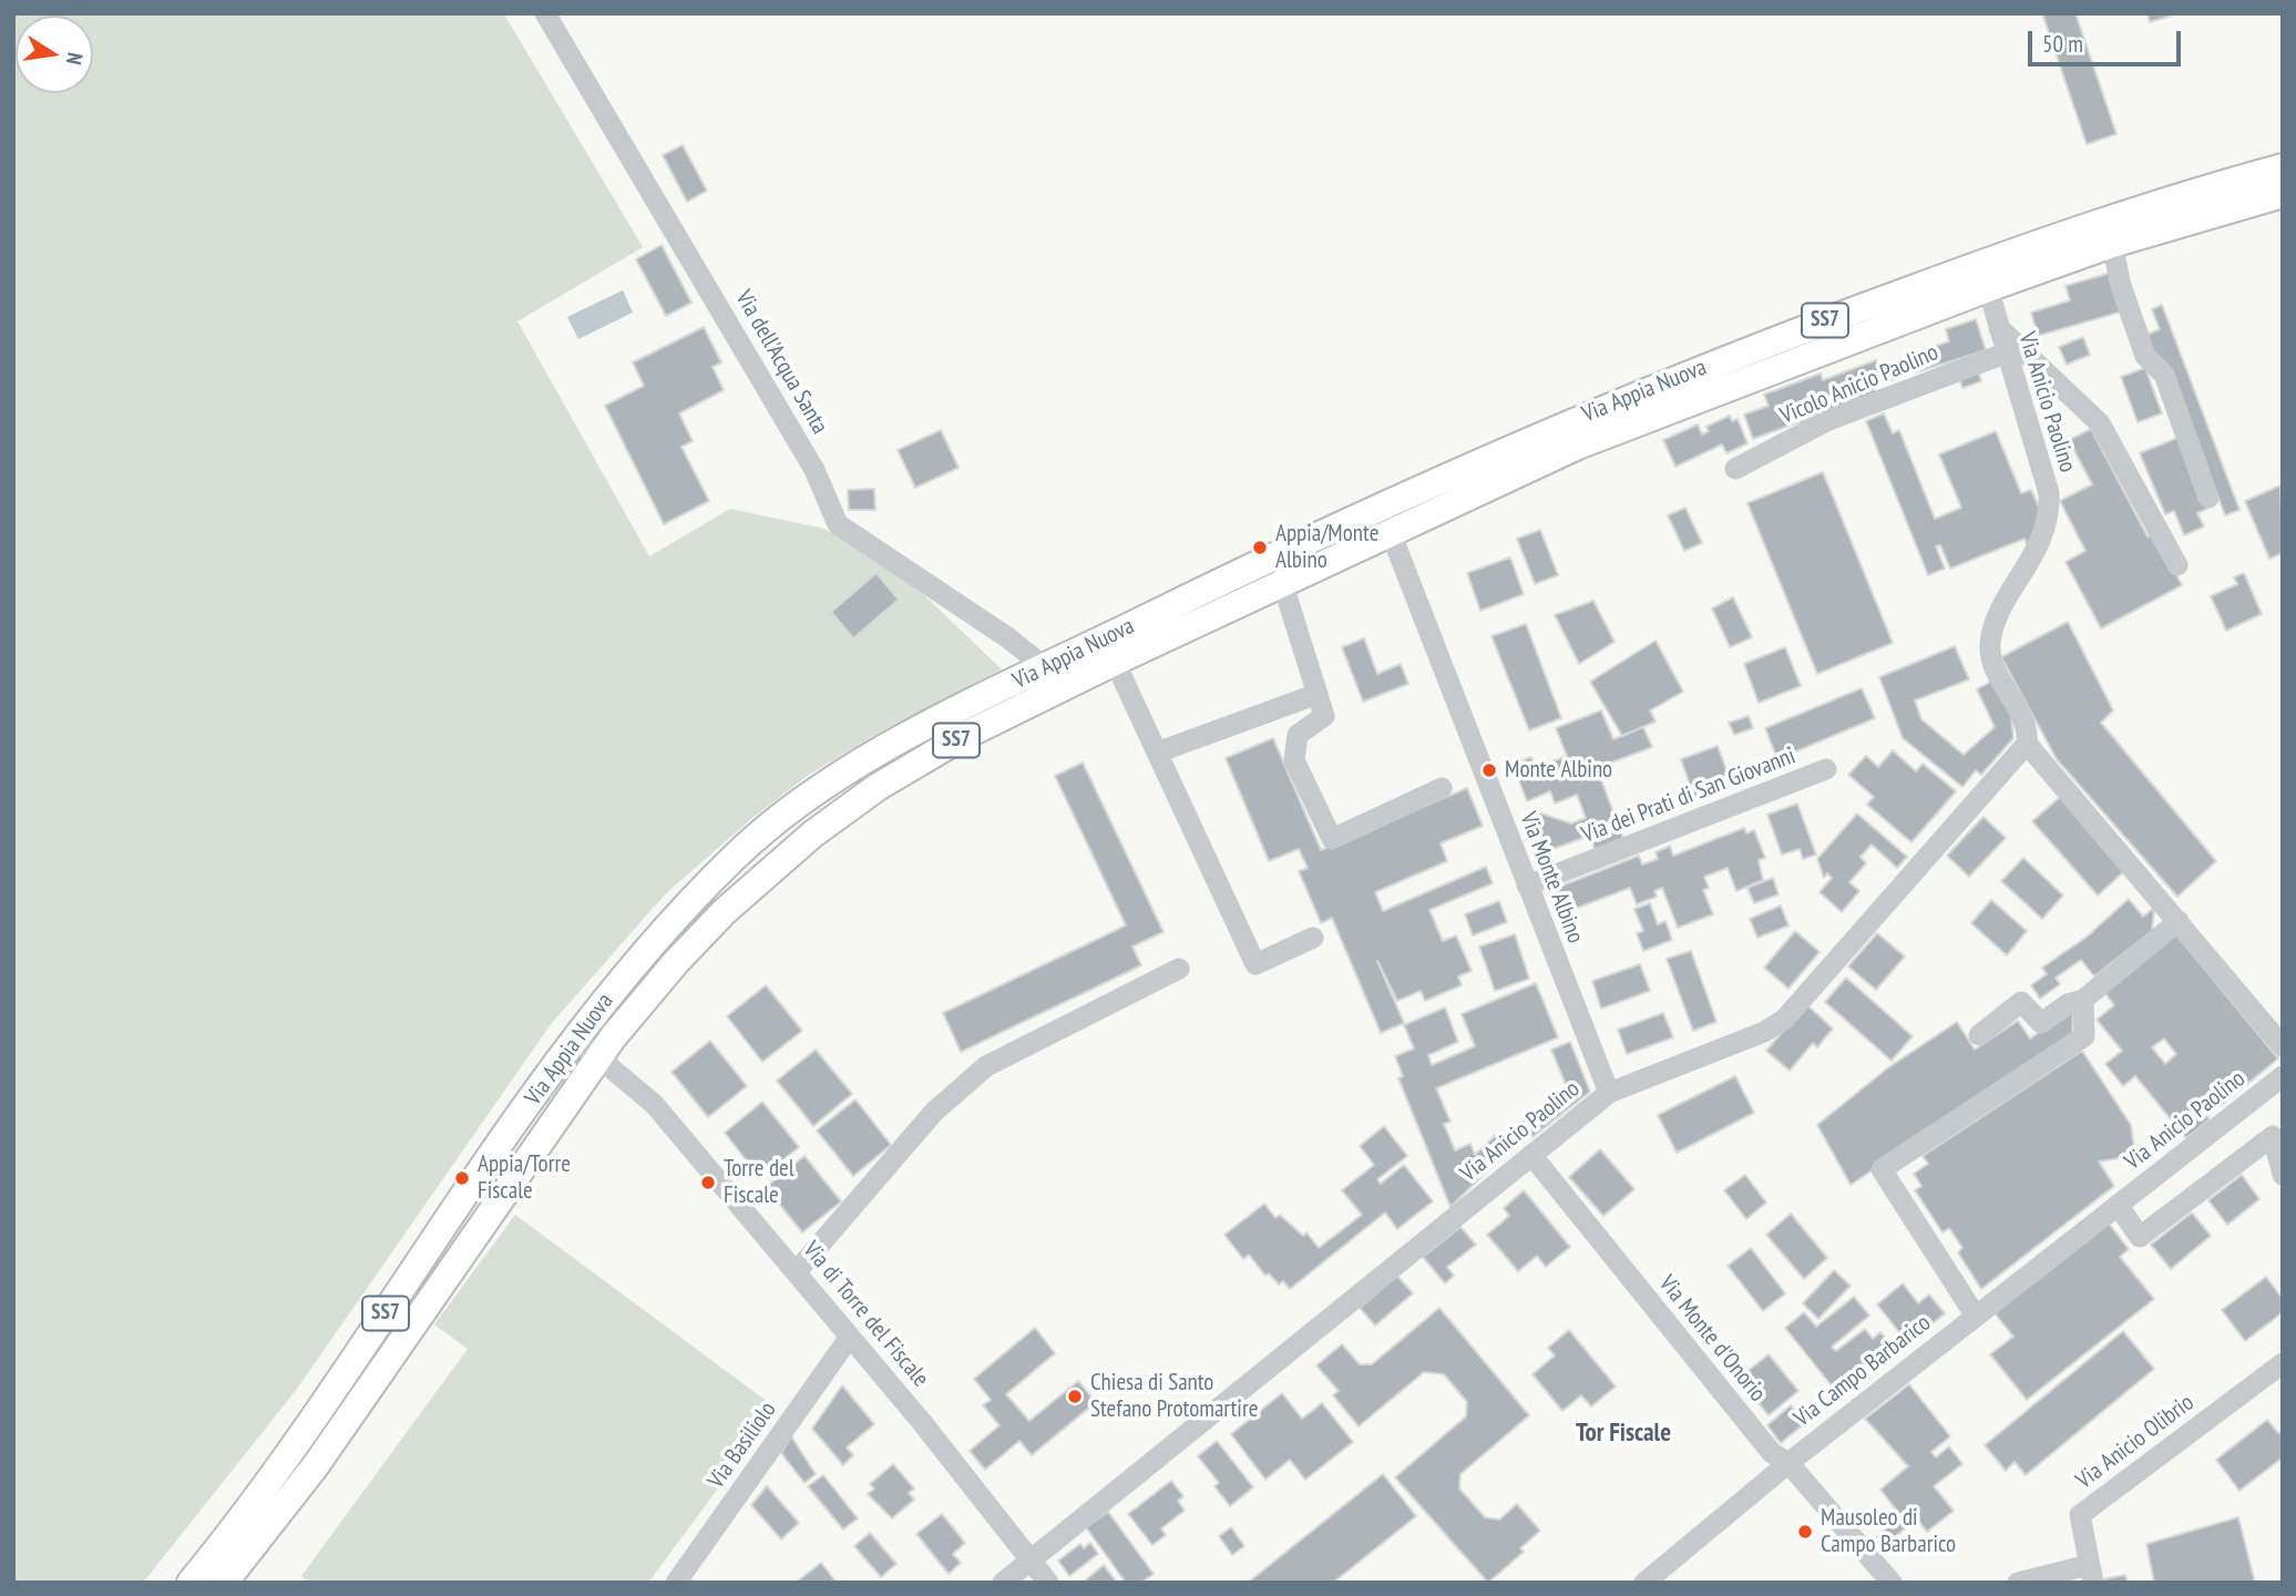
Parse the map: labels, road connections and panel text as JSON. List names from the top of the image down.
{
  "streets": {
    "main road": ["SS7", "Via Appia Nuova"],
    "street": [
      "Via dell'Acqua Santa",
      "Vicolo Anicio Paolino",
      "Via Anicio Paolino",
      "Via dei Prati di San Giovanni",
      "Via Monte Albino",
      "Via di Torre del Fiscale",
      "Via Monte d'Onorio",
      "Via Campo Barbarico",
      "Via Anicio Olibrio",
      "Via Basiliolo"
    ]
  },
  "crossings": [
    ["Via dell'Acqua Santa", "Via Appia Nuova"],
    ["Vicolo Anicio Paolino", "Via Anicio Paolino"],
    ["Via Appia Nuova", "Via Anicio Paolino"],
    ["Via Appia Nuova", "Via Monte Albino"],
    ["Via Appia Nuova", "Via di Torre del Fiscale"],
    ["Via Anicio Paolino", "Via Monte Albino"],
    ["Via Anicio Paolino", "Via di Torre del Fiscale"],
    ["Via Anicio Paolino", "Via Monte d'Onorio"],
    ["Via Anicio Paolino", "Via Campo Barbarico"],
    ["Via dei Prati di San Giovanni", "Via Monte Albino"],
    ["Via di Torre del Fiscale", "Via Basiliolo"],
    ["Via Monte d'Onorio", "Via Campo Barbarico"]
  ],
  "districts": ["Tor Fiscale"],
  "places": [
    "Appia/Monte Albino",
    "Monte Albino",
    "Appia/Torre Fiscale",
    "Torre del Fiscale",
    "Chiesa di Santo Stefano Protomartire",
    "Mausoleo di Campo Barbarico"
  ],
  "scale_bar": "50 m",
  "north": "right"
}
